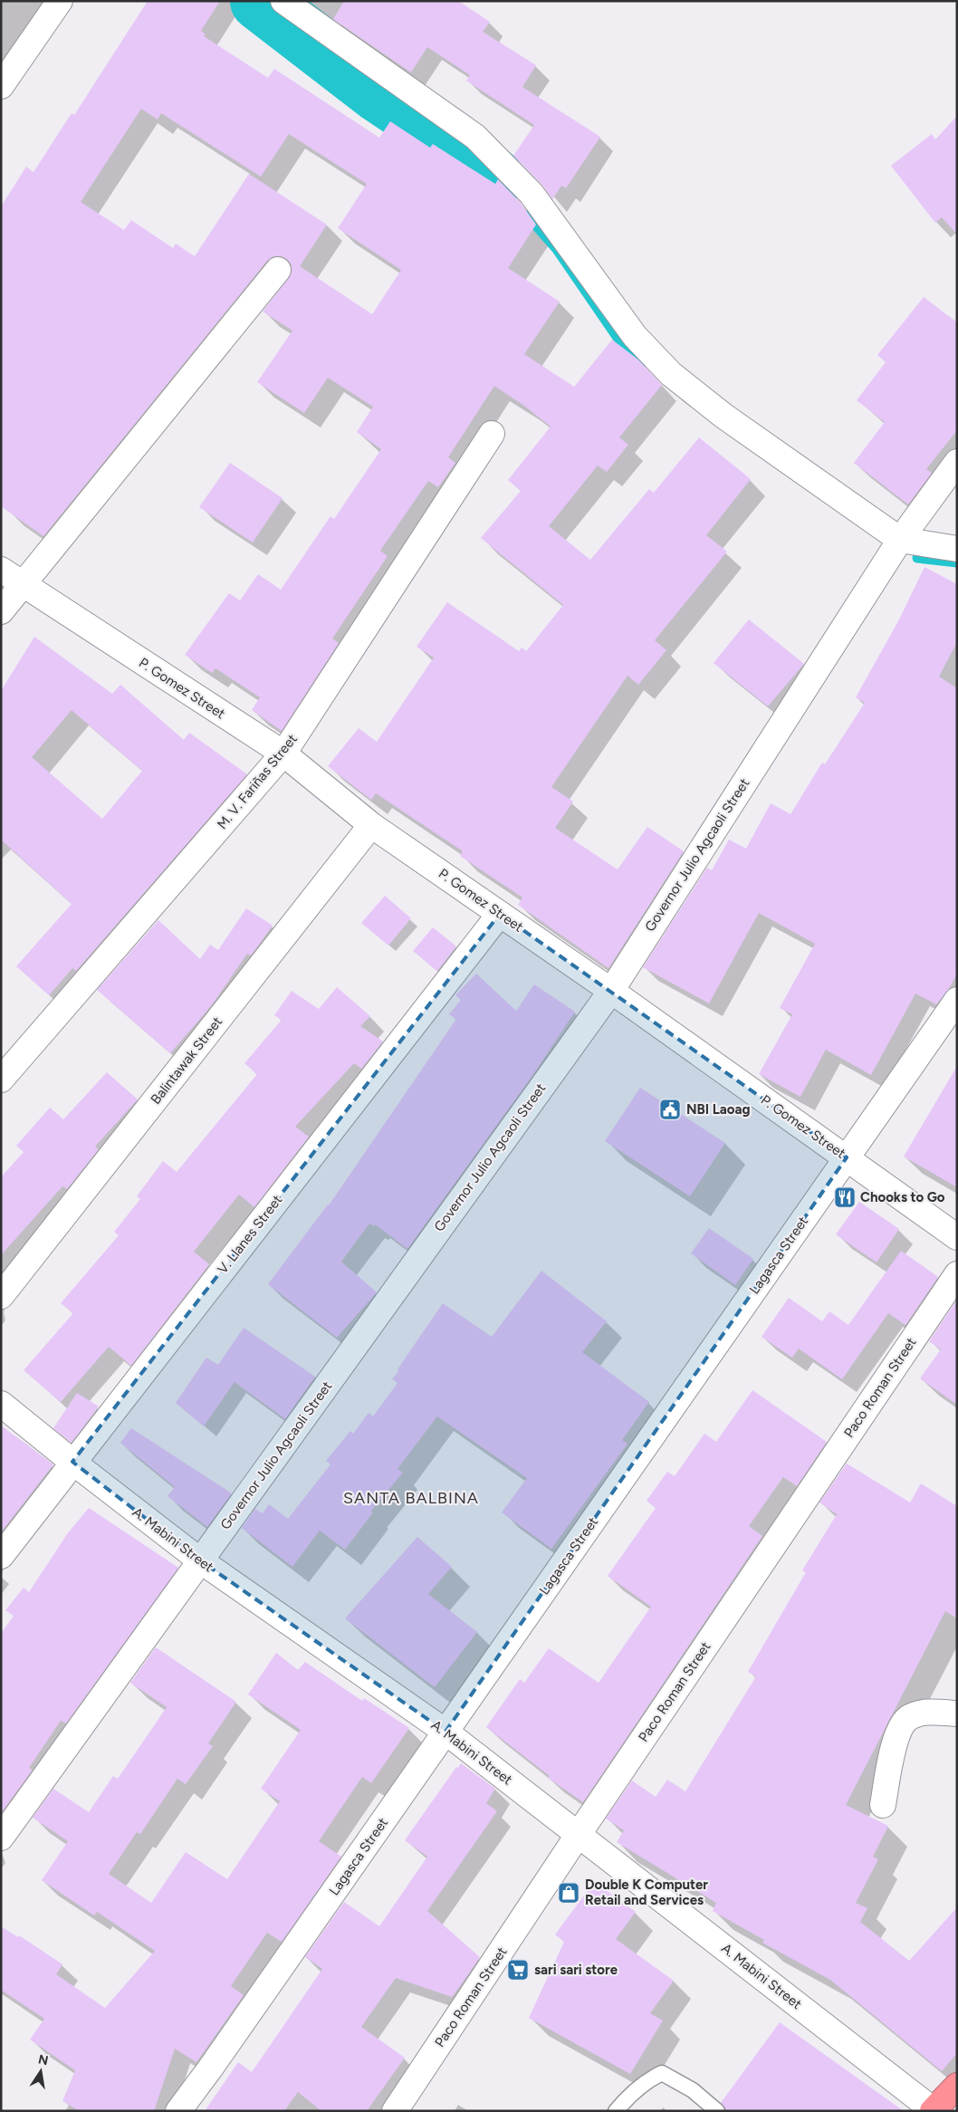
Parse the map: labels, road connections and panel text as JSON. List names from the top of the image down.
{
  "streets": {
    "street": [
      "P. Gomez Street",
      "M. V. Fariñas Street",
      "Governor Julio Agcaoli Street",
      "Balintawak Street",
      "V. Llanes Street",
      "Lagasca Street",
      "Paco Roman Street",
      "A. Mabini Street"
    ]
  },
  "crossings": [
    ["P. Gomez Street", "M. V. Fariñas Street"],
    ["P. Gomez Street", "Governor Julio Agcaoli Street"],
    ["P. Gomez Street", "Balintawak Street"],
    ["P. Gomez Street", "V. Llanes Street"],
    ["P. Gomez Street", "Lagasca Street"],
    ["Governor Julio Agcaoli Street", "A. Mabini Street"],
    ["V. Llanes Street", "A. Mabini Street"],
    ["Lagasca Street", "A. Mabini Street"],
    ["Paco Roman Street", "A. Mabini Street"]
  ],
  "districts": ["SANTA BALBINA"],
  "places": {
    "public building": ["NBI Laoag"],
    "restaurant": ["Chooks to Go"],
    "shop": ["Double K Computer Retail and Services"],
    "supermarket": ["sari sari store"]
  },
  "north": "top"
}
